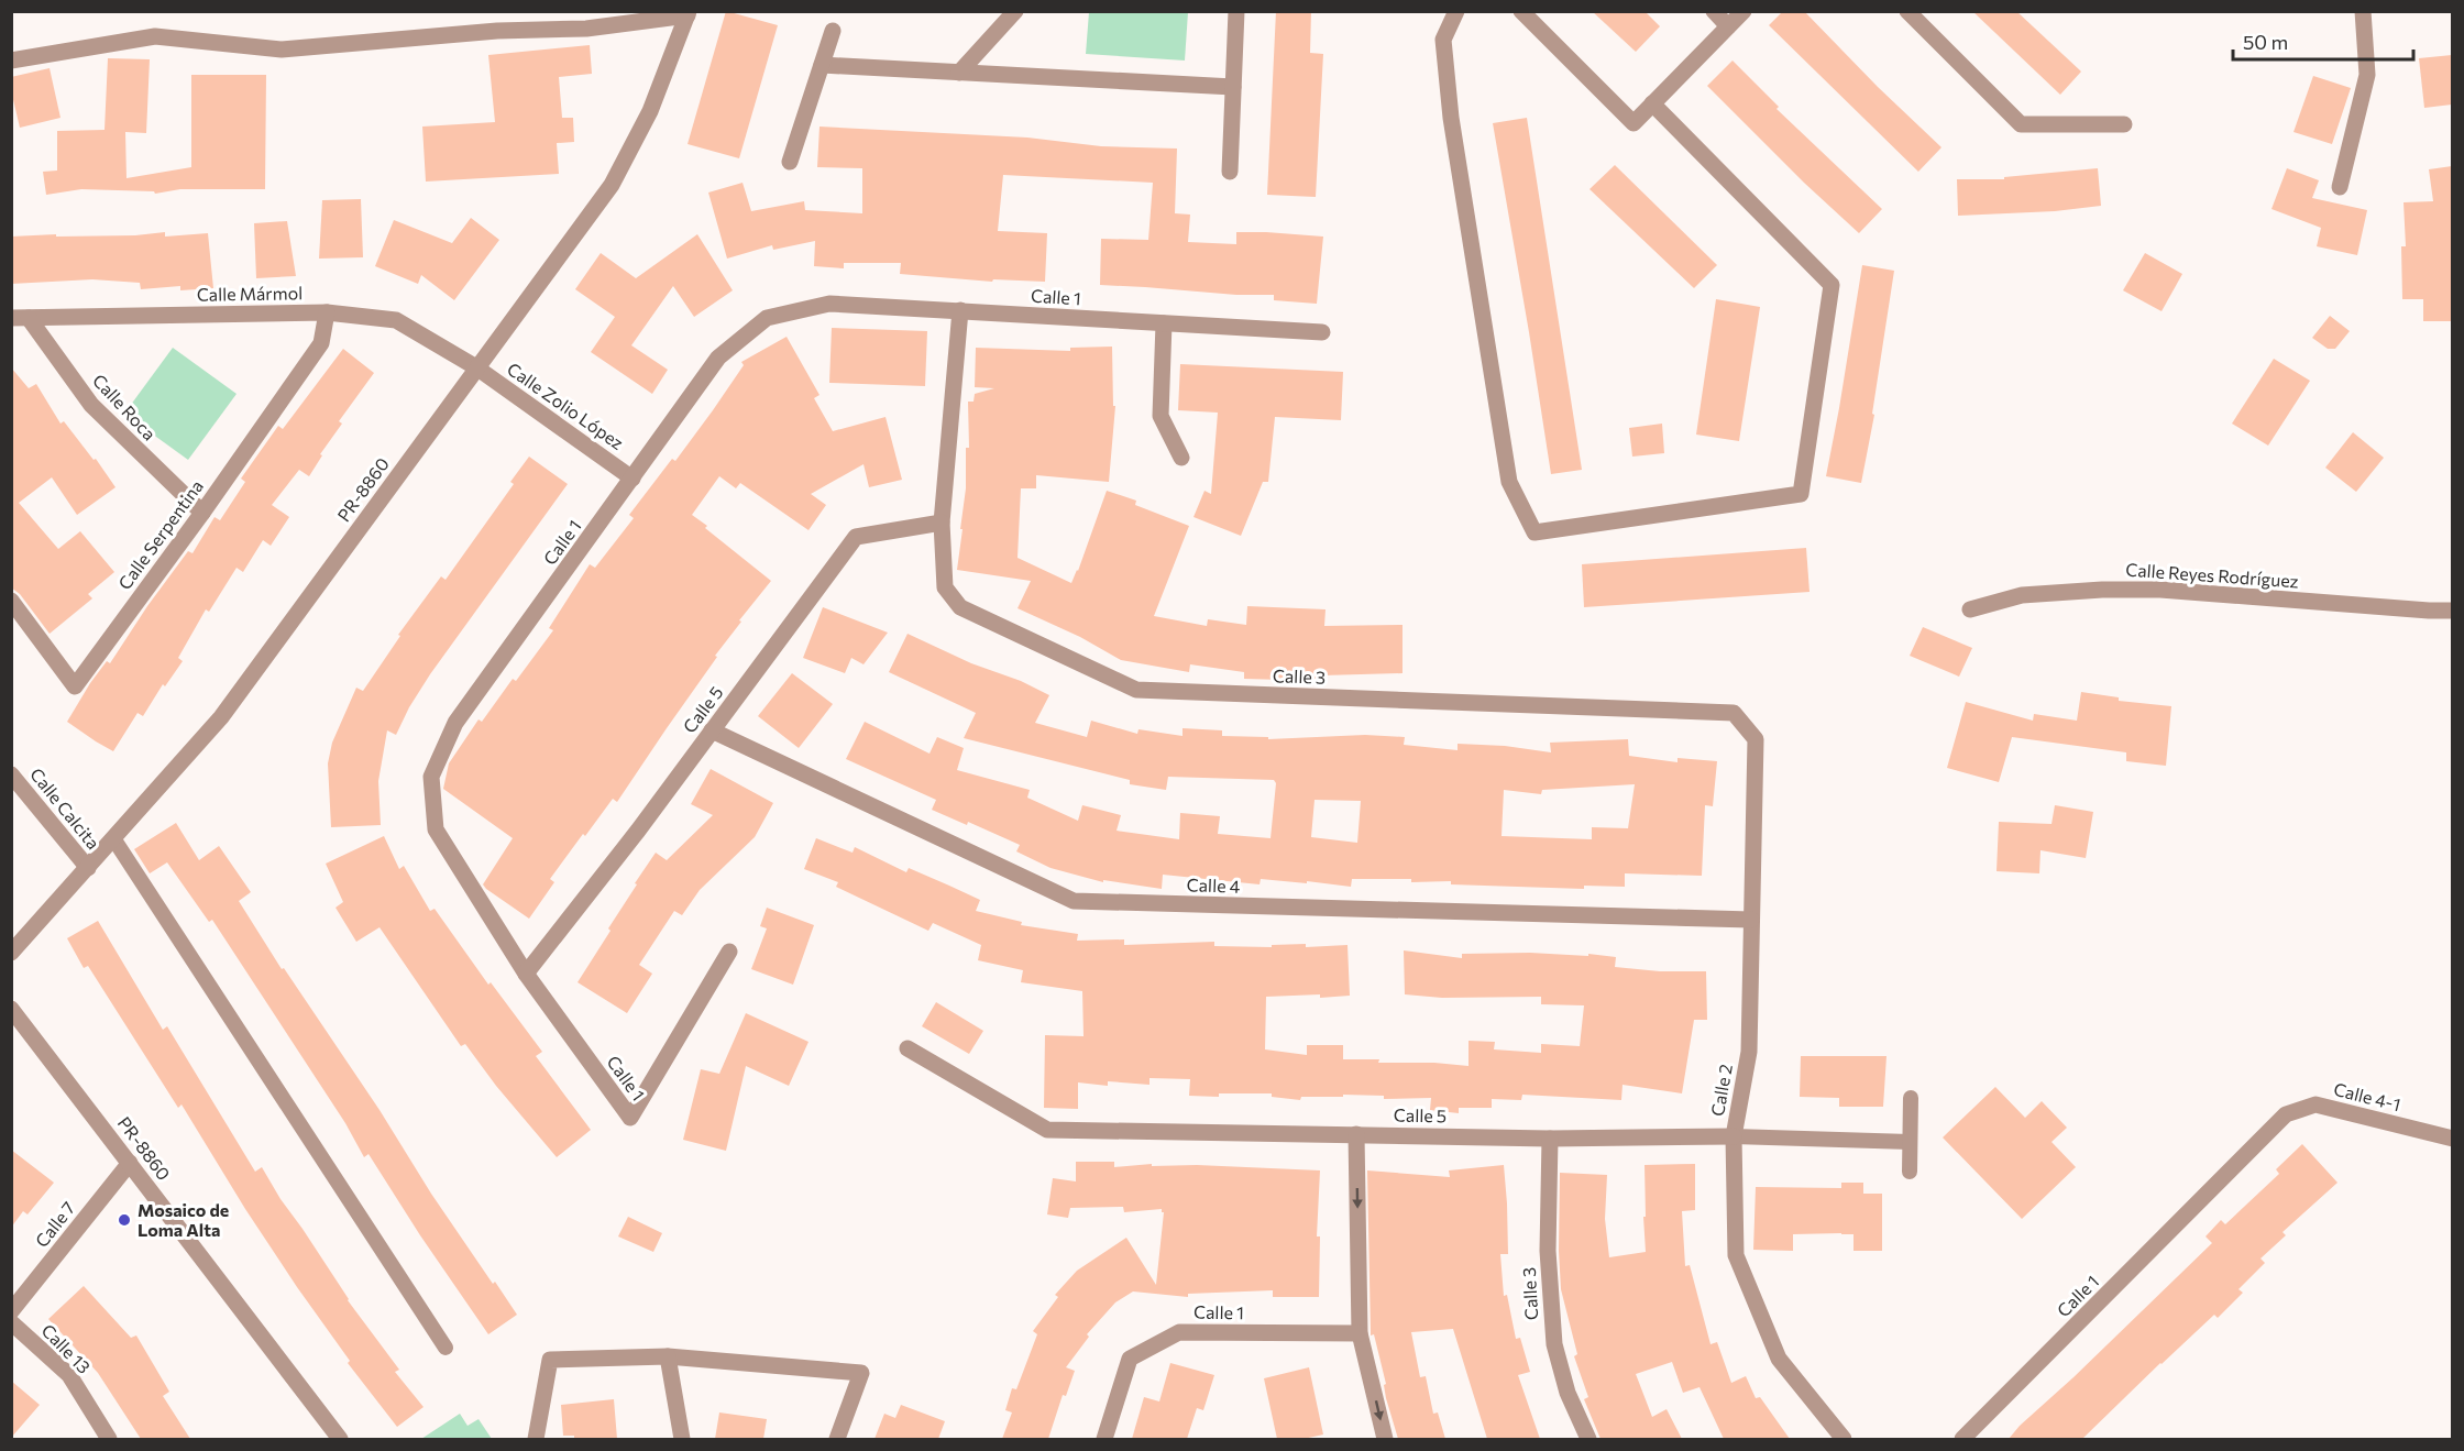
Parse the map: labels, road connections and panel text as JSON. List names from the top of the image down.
{
  "streets": {
    "street": [
      "Calle Mármol",
      "Calle 1",
      "Calle Zolio López",
      "Calle Roca",
      "PR-8860",
      "Calle Serpentina",
      "Calle Reyes Rodríguez",
      "Calle 3",
      "Calle 5",
      "Calle Calcita",
      "Calle 4",
      "Calle 2",
      "Calle 4-1",
      "Calle 7",
      "Calle 13"
    ]
  },
  "crossings": [
    ["Calle Mármol", "Calle Zolio López"],
    ["Calle Mármol", "Calle Roca"],
    ["Calle Mármol", "PR-8860"],
    ["Calle Mármol", "Calle Serpentina"],
    ["Calle 1", "Calle Zolio López"],
    ["Calle 1", "Calle 3"],
    ["Calle 1", "Calle 5"],
    ["Calle 1", "Calle 4-1"],
    ["Calle Zolio López", "PR-8860"],
    ["Calle Roca", "Calle Serpentina"],
    ["PR-8860", "Calle Calcita"],
    ["PR-8860", "Calle 7"],
    ["Calle 3", "Calle 5"],
    ["Calle 3", "Calle 2"],
    ["Calle 5", "Calle 4"],
    ["Calle 5", "Calle 2"],
    ["Calle 4", "Calle 2"]
  ],
  "places": ["Mosaico de Loma Alta"],
  "scale_bar": "50 m"
}
